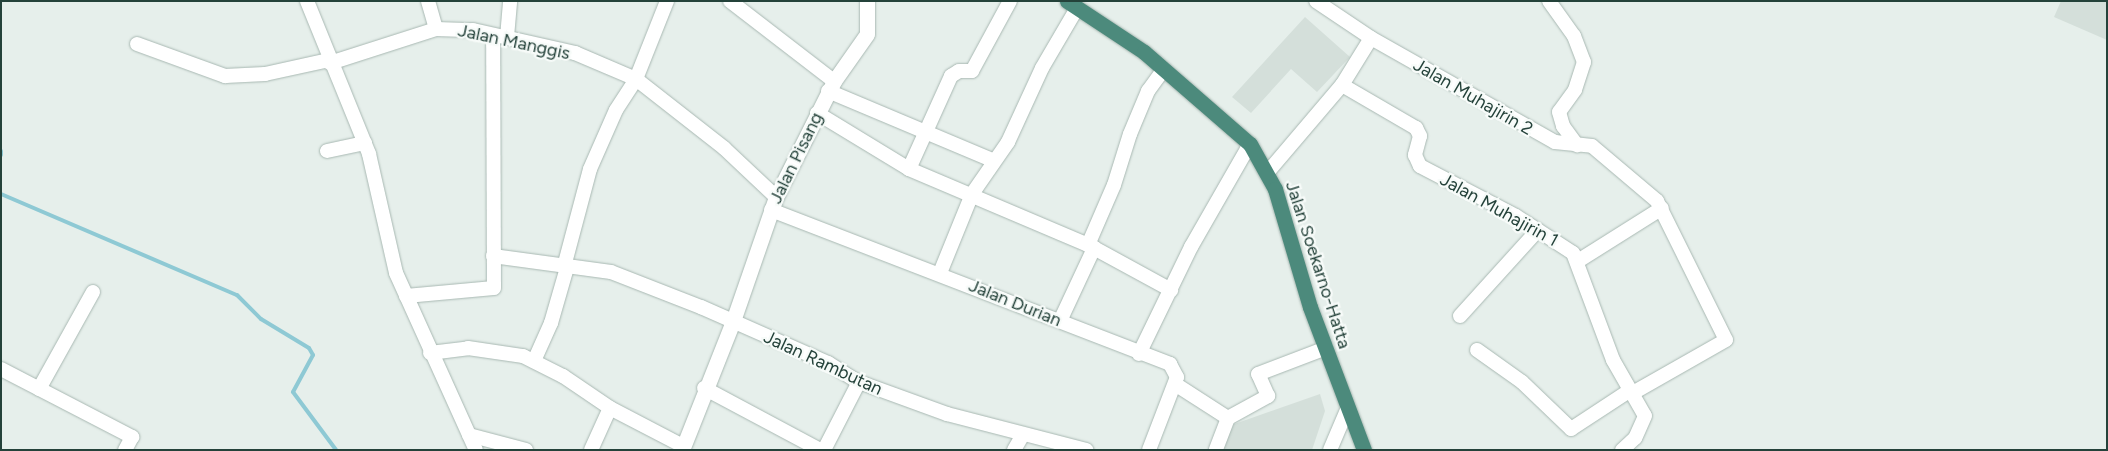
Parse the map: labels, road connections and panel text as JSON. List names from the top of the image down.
{
  "streets": {
    "highway": ["Jalan Soekarno-Hatta"],
    "street": [
      "Jalan Manggis",
      "Jalan Muhajirin 2",
      "Jalan Pisang",
      "Jalan Muhajirin 1",
      "Jalan Durian",
      "Jalan Rambutan"
    ]
  },
  "crossings": [
    ["Jalan Manggis", "Jalan Pisang"],
    ["Jalan Manggis", "Jalan Durian"],
    ["Jalan Pisang", "Jalan Durian"],
    ["Jalan Pisang", "Jalan Rambutan"]
  ]
}
